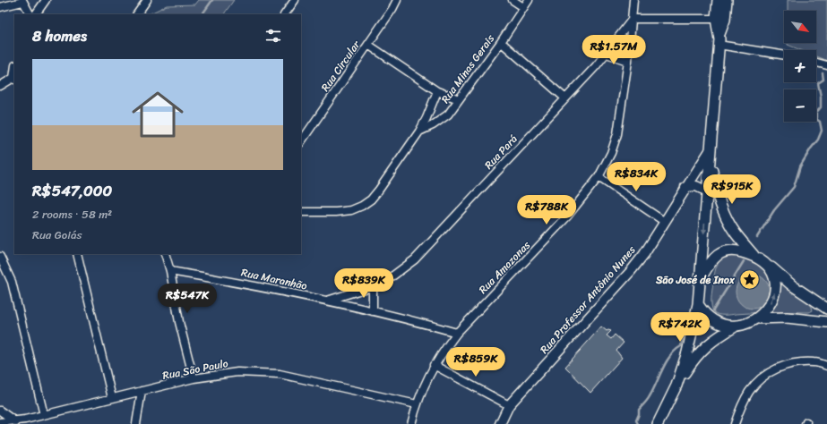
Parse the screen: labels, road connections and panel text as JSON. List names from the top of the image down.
{
  "streets": {
    "street": [
      "Rua Circular",
      "Rua Minas Gerais",
      "Rua Pará",
      "Rua Amazonas",
      "Rua Maranhão",
      "Rua Professor Antônio Nunes",
      "Rua São Paulo"
    ]
  },
  "crossings": [
    ["Rua Pará", "Rua Amazonas"],
    ["Rua Pará", "Rua Maranhão"],
    ["Rua Amazonas", "Rua Maranhão"],
    ["Rua Amazonas", "Rua São Paulo"]
  ],
  "places": {
    "place": ["São José de Inox"]
  },
  "north": "bottom right",
  "page": {
    "map_buttons": ["+", "−"],
    "heading": "8 homes",
    "price": [
      "R$1.57M",
      "R$834K",
      "R$915K",
      "R$788K",
      "R$839K",
      "R$547K",
      "R$742K",
      "R$859K"
    ],
    "list": [
      {
        "name": "R$547,000",
        "note": "2 rooms · 58 m² · Rua Goiás"
      }
    ]
  }
}
